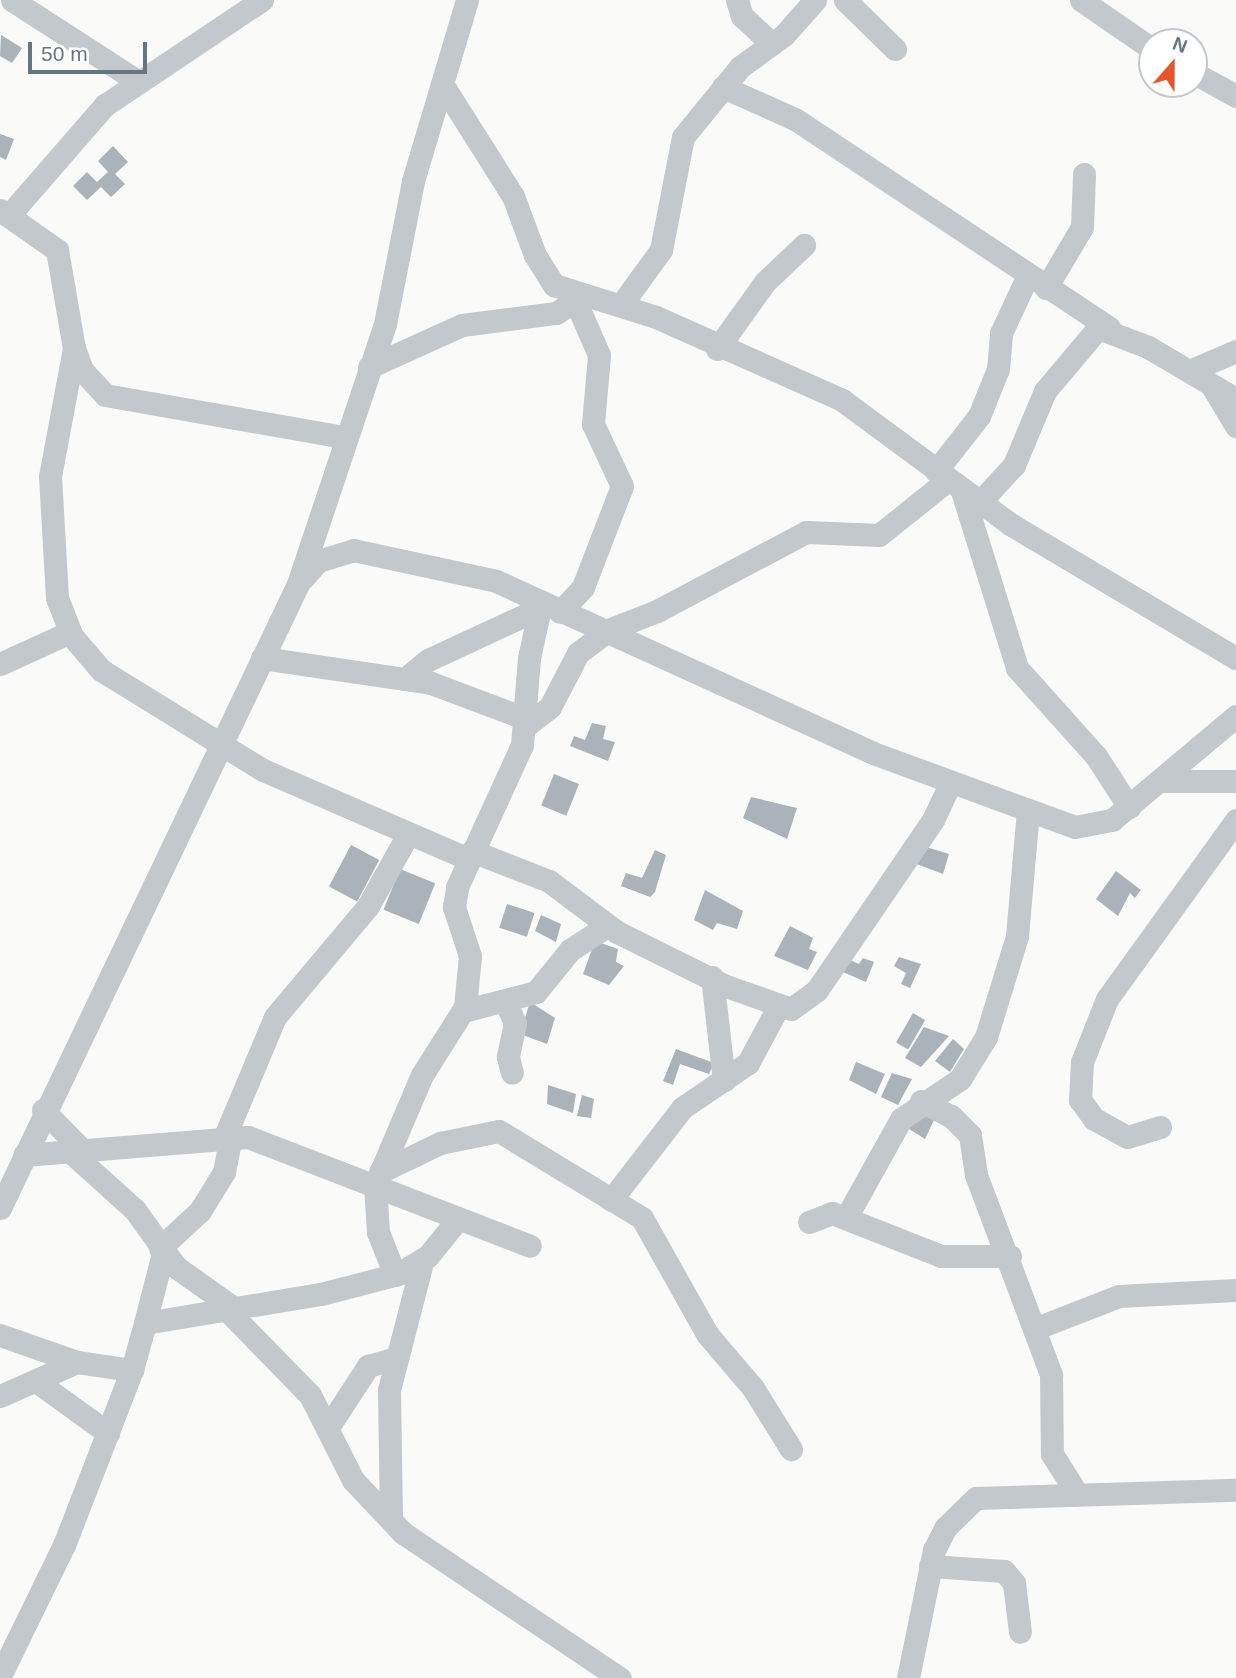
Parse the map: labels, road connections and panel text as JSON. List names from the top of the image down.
{
  "scale_bar": "50 m",
  "north": "top"
}
